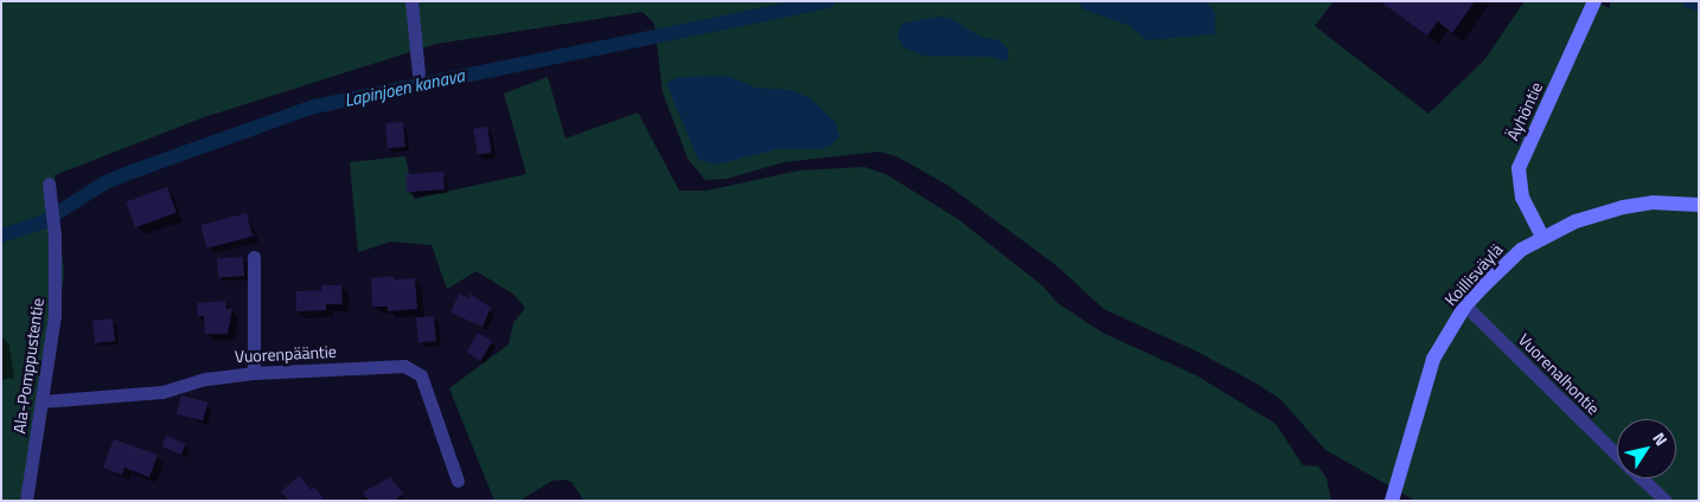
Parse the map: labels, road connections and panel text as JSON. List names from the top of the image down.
{
  "streets": {
    "main road": ["Äyhöntie", "Koillisväylä"],
    "street": ["Vuorenpääntie", "Ala-Pomppustentie", "Vuorenalhontie"]
  },
  "crossings": [
    ["Äyhöntie", "Koillisväylä"],
    ["Koillisväylä", "Vuorenalhontie"],
    ["Vuorenpääntie", "Ala-Pomppustentie"]
  ],
  "water": ["Lapinjoen kanava"],
  "north": "top right"
}
